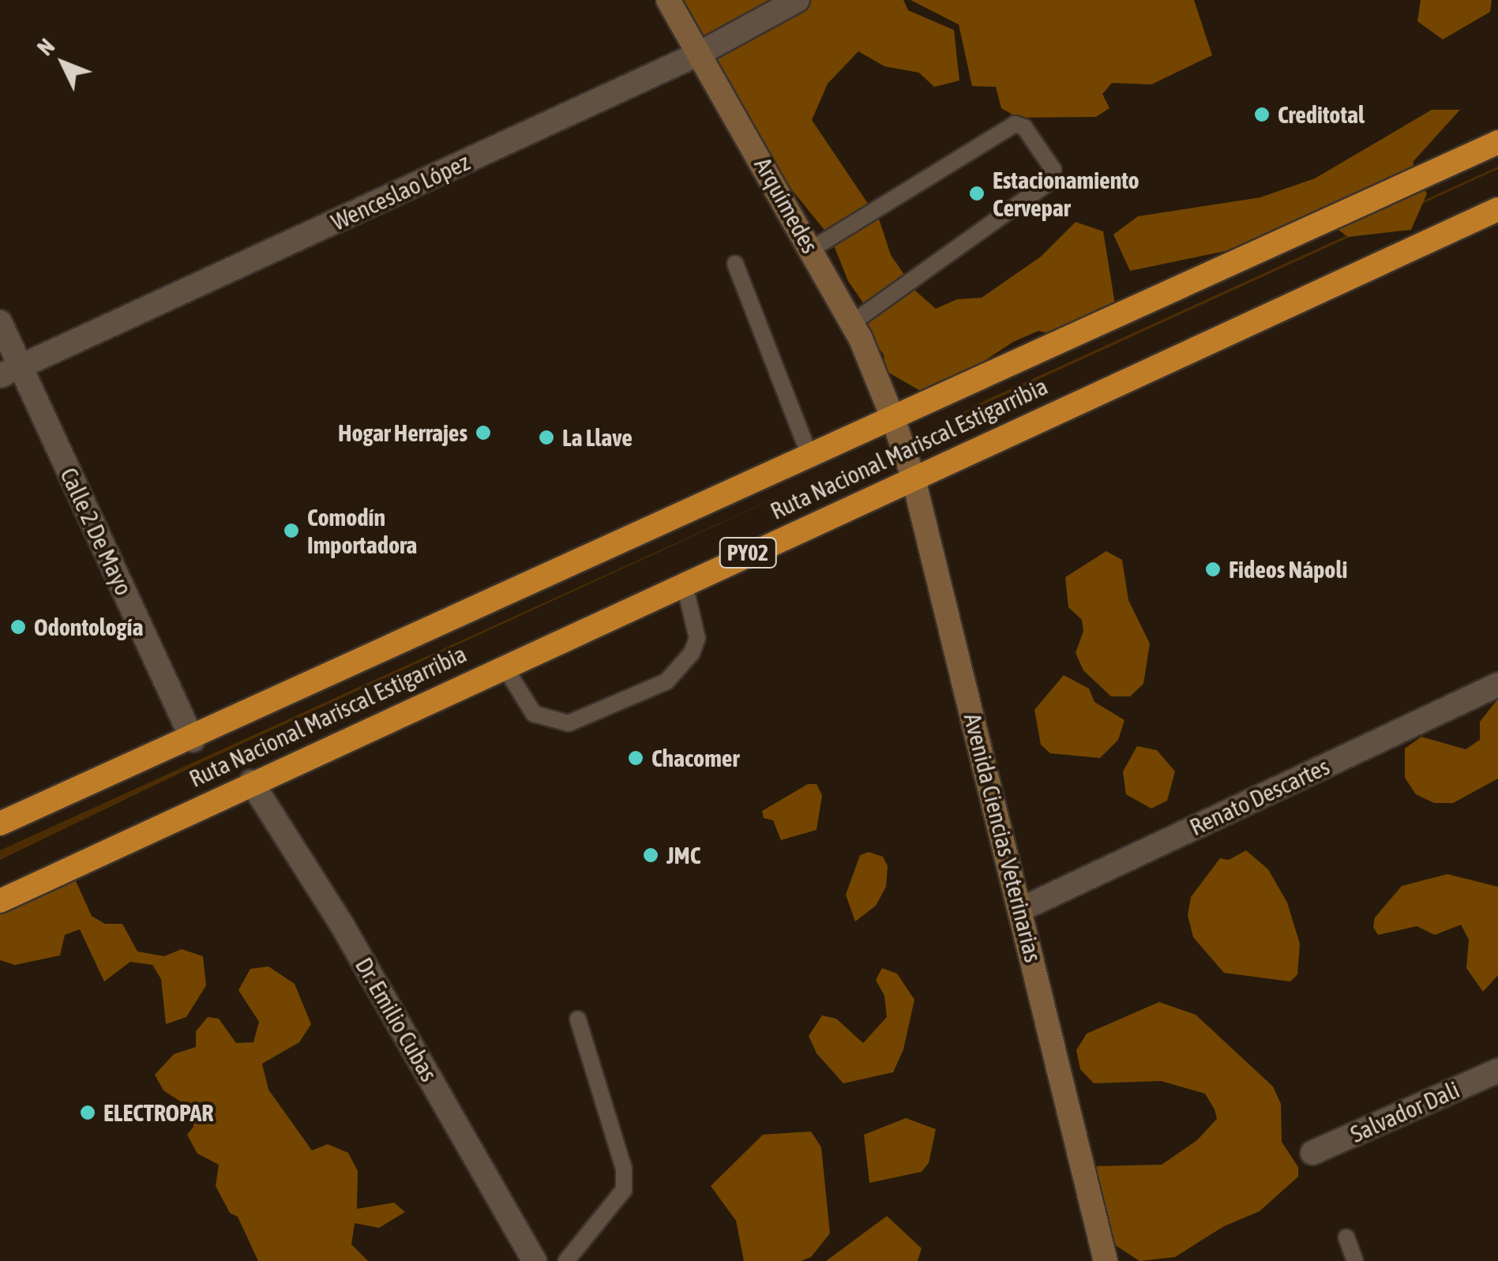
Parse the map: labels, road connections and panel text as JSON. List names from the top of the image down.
{
  "streets": {
    "highway": ["Ruta Nacional Mariscal Estigarribia", "PY02"],
    "main road": ["Arquímedes", "Avenida Ciencias Veterinarias"],
    "street": [
      "Wenceslao López",
      "Calle 2 De Mayo",
      "Renato Descartes",
      "Dr. Emilio Cubas",
      "Salvador Dali"
    ]
  },
  "crossings": [
    ["Wenceslao López", "Arquímedes"],
    ["Wenceslao López", "Calle 2 De Mayo"],
    ["Arquímedes", "Ruta Nacional Mariscal Estigarribia"],
    ["Arquímedes", "Avenida Ciencias Veterinarias"],
    ["Ruta Nacional Mariscal Estigarribia", "Calle 2 De Mayo"],
    ["Ruta Nacional Mariscal Estigarribia", "Avenida Ciencias Veterinarias"],
    ["Ruta Nacional Mariscal Estigarribia", "Dr. Emilio Cubas"],
    ["Renato Descartes", "Avenida Ciencias Veterinarias"]
  ],
  "places": [
    "Creditotal",
    "Estacionamiento Cervepar",
    "Hogar Herrajes",
    "La Llave",
    "Comodín Importadora",
    "Fideos Nápoli",
    "Odontología",
    "Chacomer",
    "JMC",
    "ELECTROPAR"
  ],
  "north": "top left"
}
